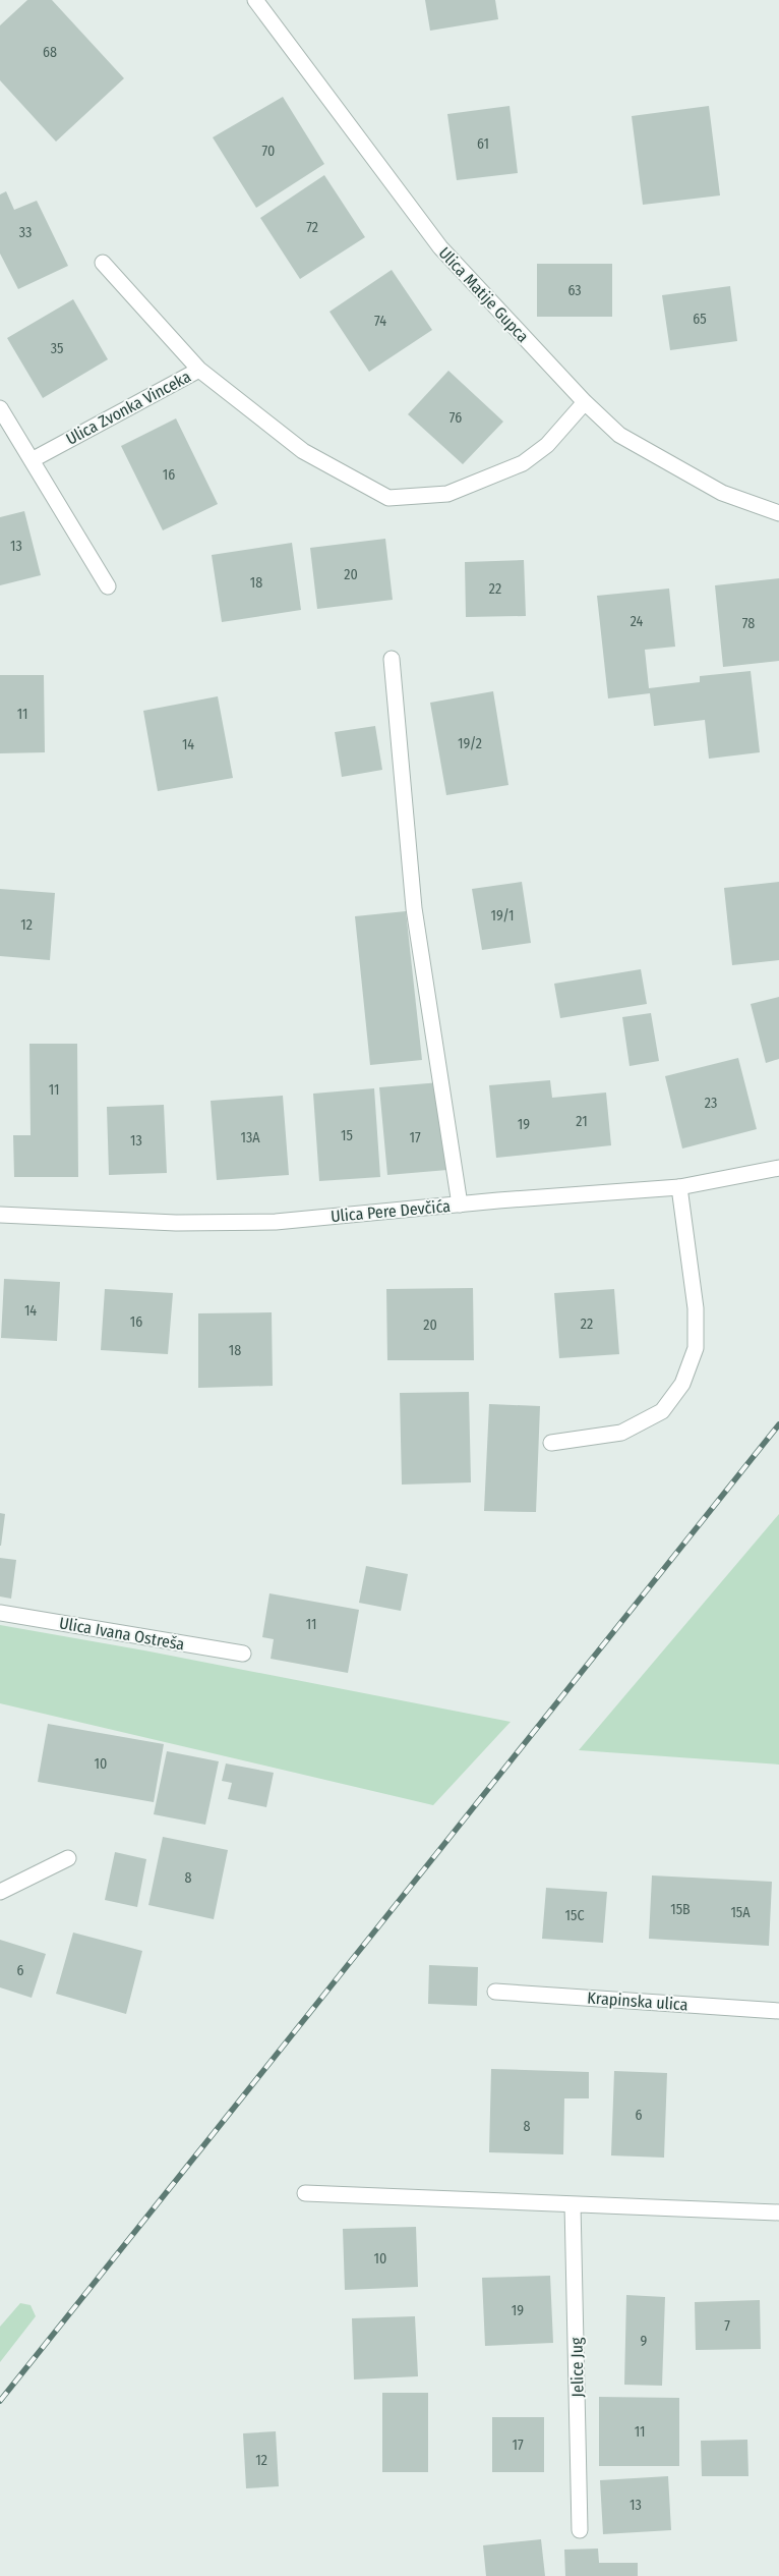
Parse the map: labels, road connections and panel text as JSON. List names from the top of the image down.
{
  "streets": {
    "street": [
      "Ulica Matije Gupca",
      "Ulica Zvonka Vinceka",
      "Ulica Pere Devčića",
      "Ulica Ivana Ostreša",
      "Krapinska ulica",
      "Jelice Jug"
    ]
  },
  "crossings": [
    ["Ulica Matije Gupca", "Ulica Zvonka Vinceka"]
  ],
  "house_numbers": [
    "68",
    "61",
    "70",
    "72",
    "33",
    "63",
    "65",
    "74",
    "35",
    "76",
    "16",
    "13",
    "20",
    "18",
    "22",
    "24",
    "78",
    "11",
    "19/2",
    "14",
    "19/1",
    "12",
    "11",
    "23",
    "21",
    "19",
    "15",
    "13A",
    "17",
    "13",
    "14",
    "16",
    "22",
    "20",
    "18",
    "11",
    "10",
    "8",
    "15B",
    "15A",
    "15C",
    "6",
    "6",
    "8",
    "10",
    "19",
    "7",
    "9",
    "11",
    "17",
    "12",
    "13"
  ]
}
